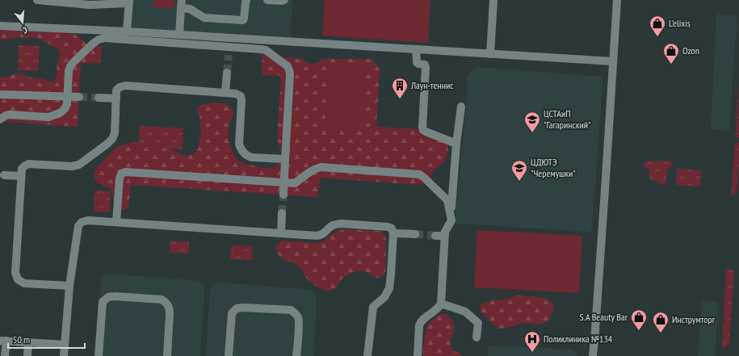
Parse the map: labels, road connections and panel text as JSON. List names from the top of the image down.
{
  "places": {
    "shop": [
      "L'elixis",
      "Ozon",
      "S.A Beauty Bar",
      "Инструмторг"
    ],
    "building": ["Лаун-теннис"],
    "school or university": ["ЦСТАиП \"Гагаринский\"", "ЦДЮТЭ \"Черемушки\""],
    "hospital": ["Поликлиника №134"]
  },
  "scale_bar": "50 m",
  "north": "bottom"
}
